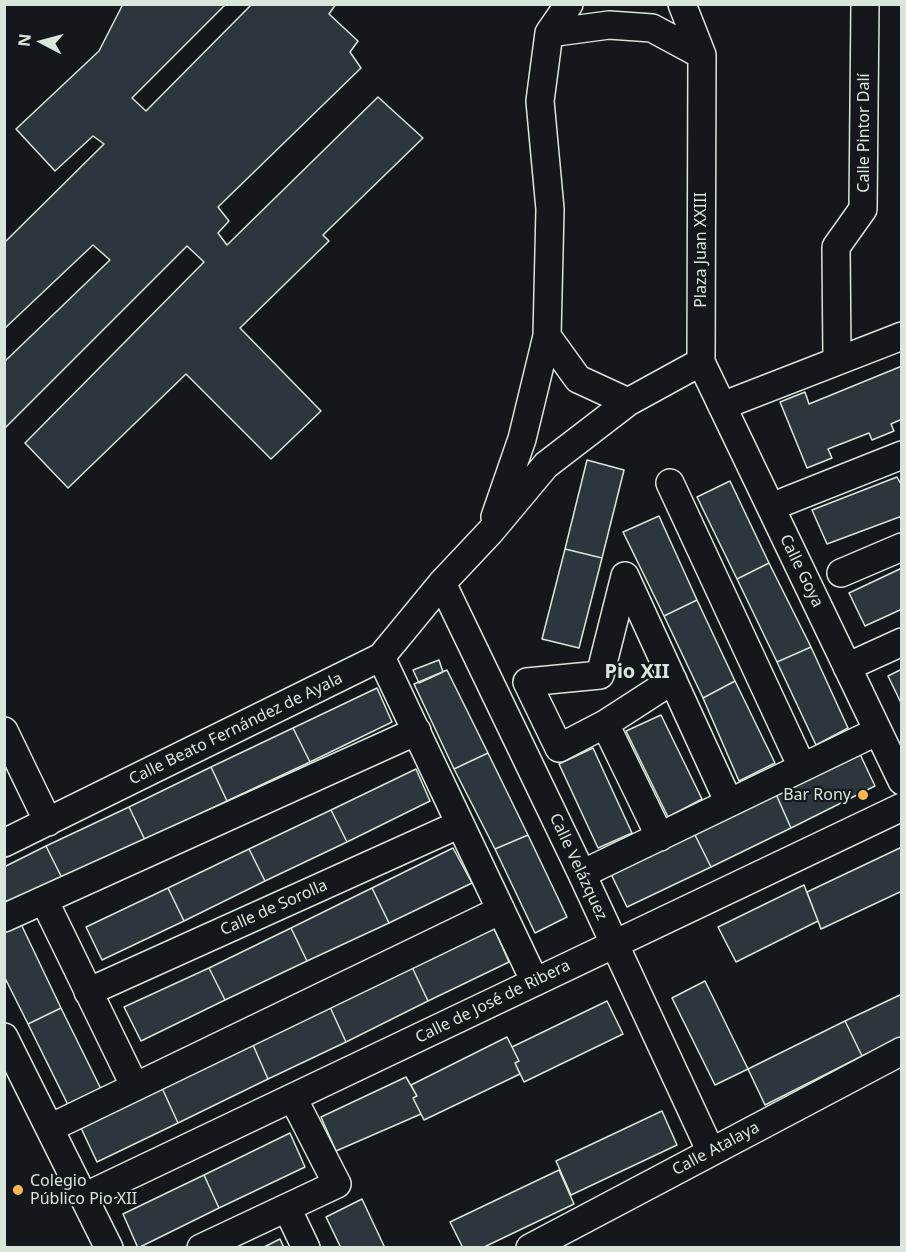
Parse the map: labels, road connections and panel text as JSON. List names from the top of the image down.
{
  "streets": {
    "street": [
      "Calle Pintor Dalí",
      "Plaza Juan XXIII",
      "Calle Goya",
      "Calle Beato Fernández de Ayala",
      "Calle Velázquez",
      "Calle de Sorolla",
      "Calle de José de Ribera",
      "Calle Atalaya"
    ]
  },
  "crossings": [
    ["Plaza Juan XXIII", "Calle Goya"],
    ["Calle Beato Fernández de Ayala", "Calle Velázquez"],
    ["Calle Velázquez", "Calle de José de Ribera"],
    ["Calle Velázquez", "Calle Atalaya"]
  ],
  "districts": ["Pio XII"],
  "places": ["Bar Rony", "Colegio Público Pio XII"],
  "north": "left"
}
